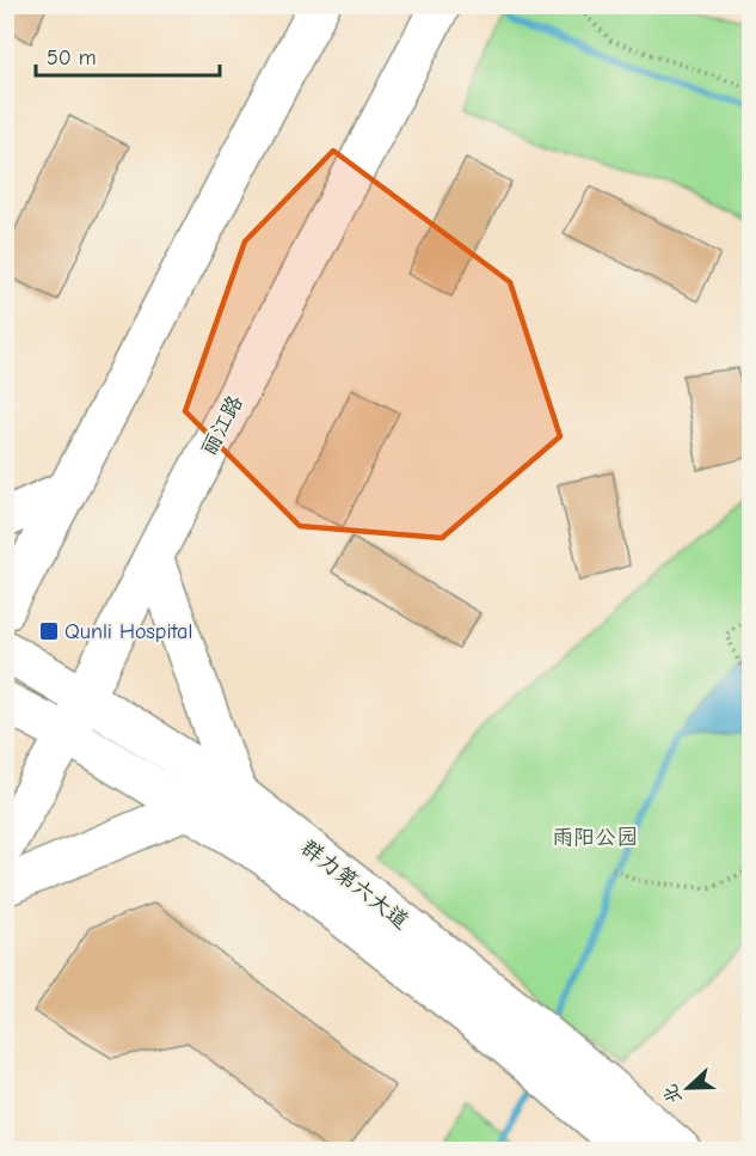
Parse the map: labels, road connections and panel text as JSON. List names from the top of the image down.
{
  "streets": {
    "main road": ["丽江路", "群力第六大道"]
  },
  "crossings": [
    ["丽江路", "群力第六大道"]
  ],
  "parks": ["雨阳公园"],
  "places": {
    "transit": ["Qunli Hospital"]
  },
  "scale_bar": "50 m",
  "north": "left"
}
